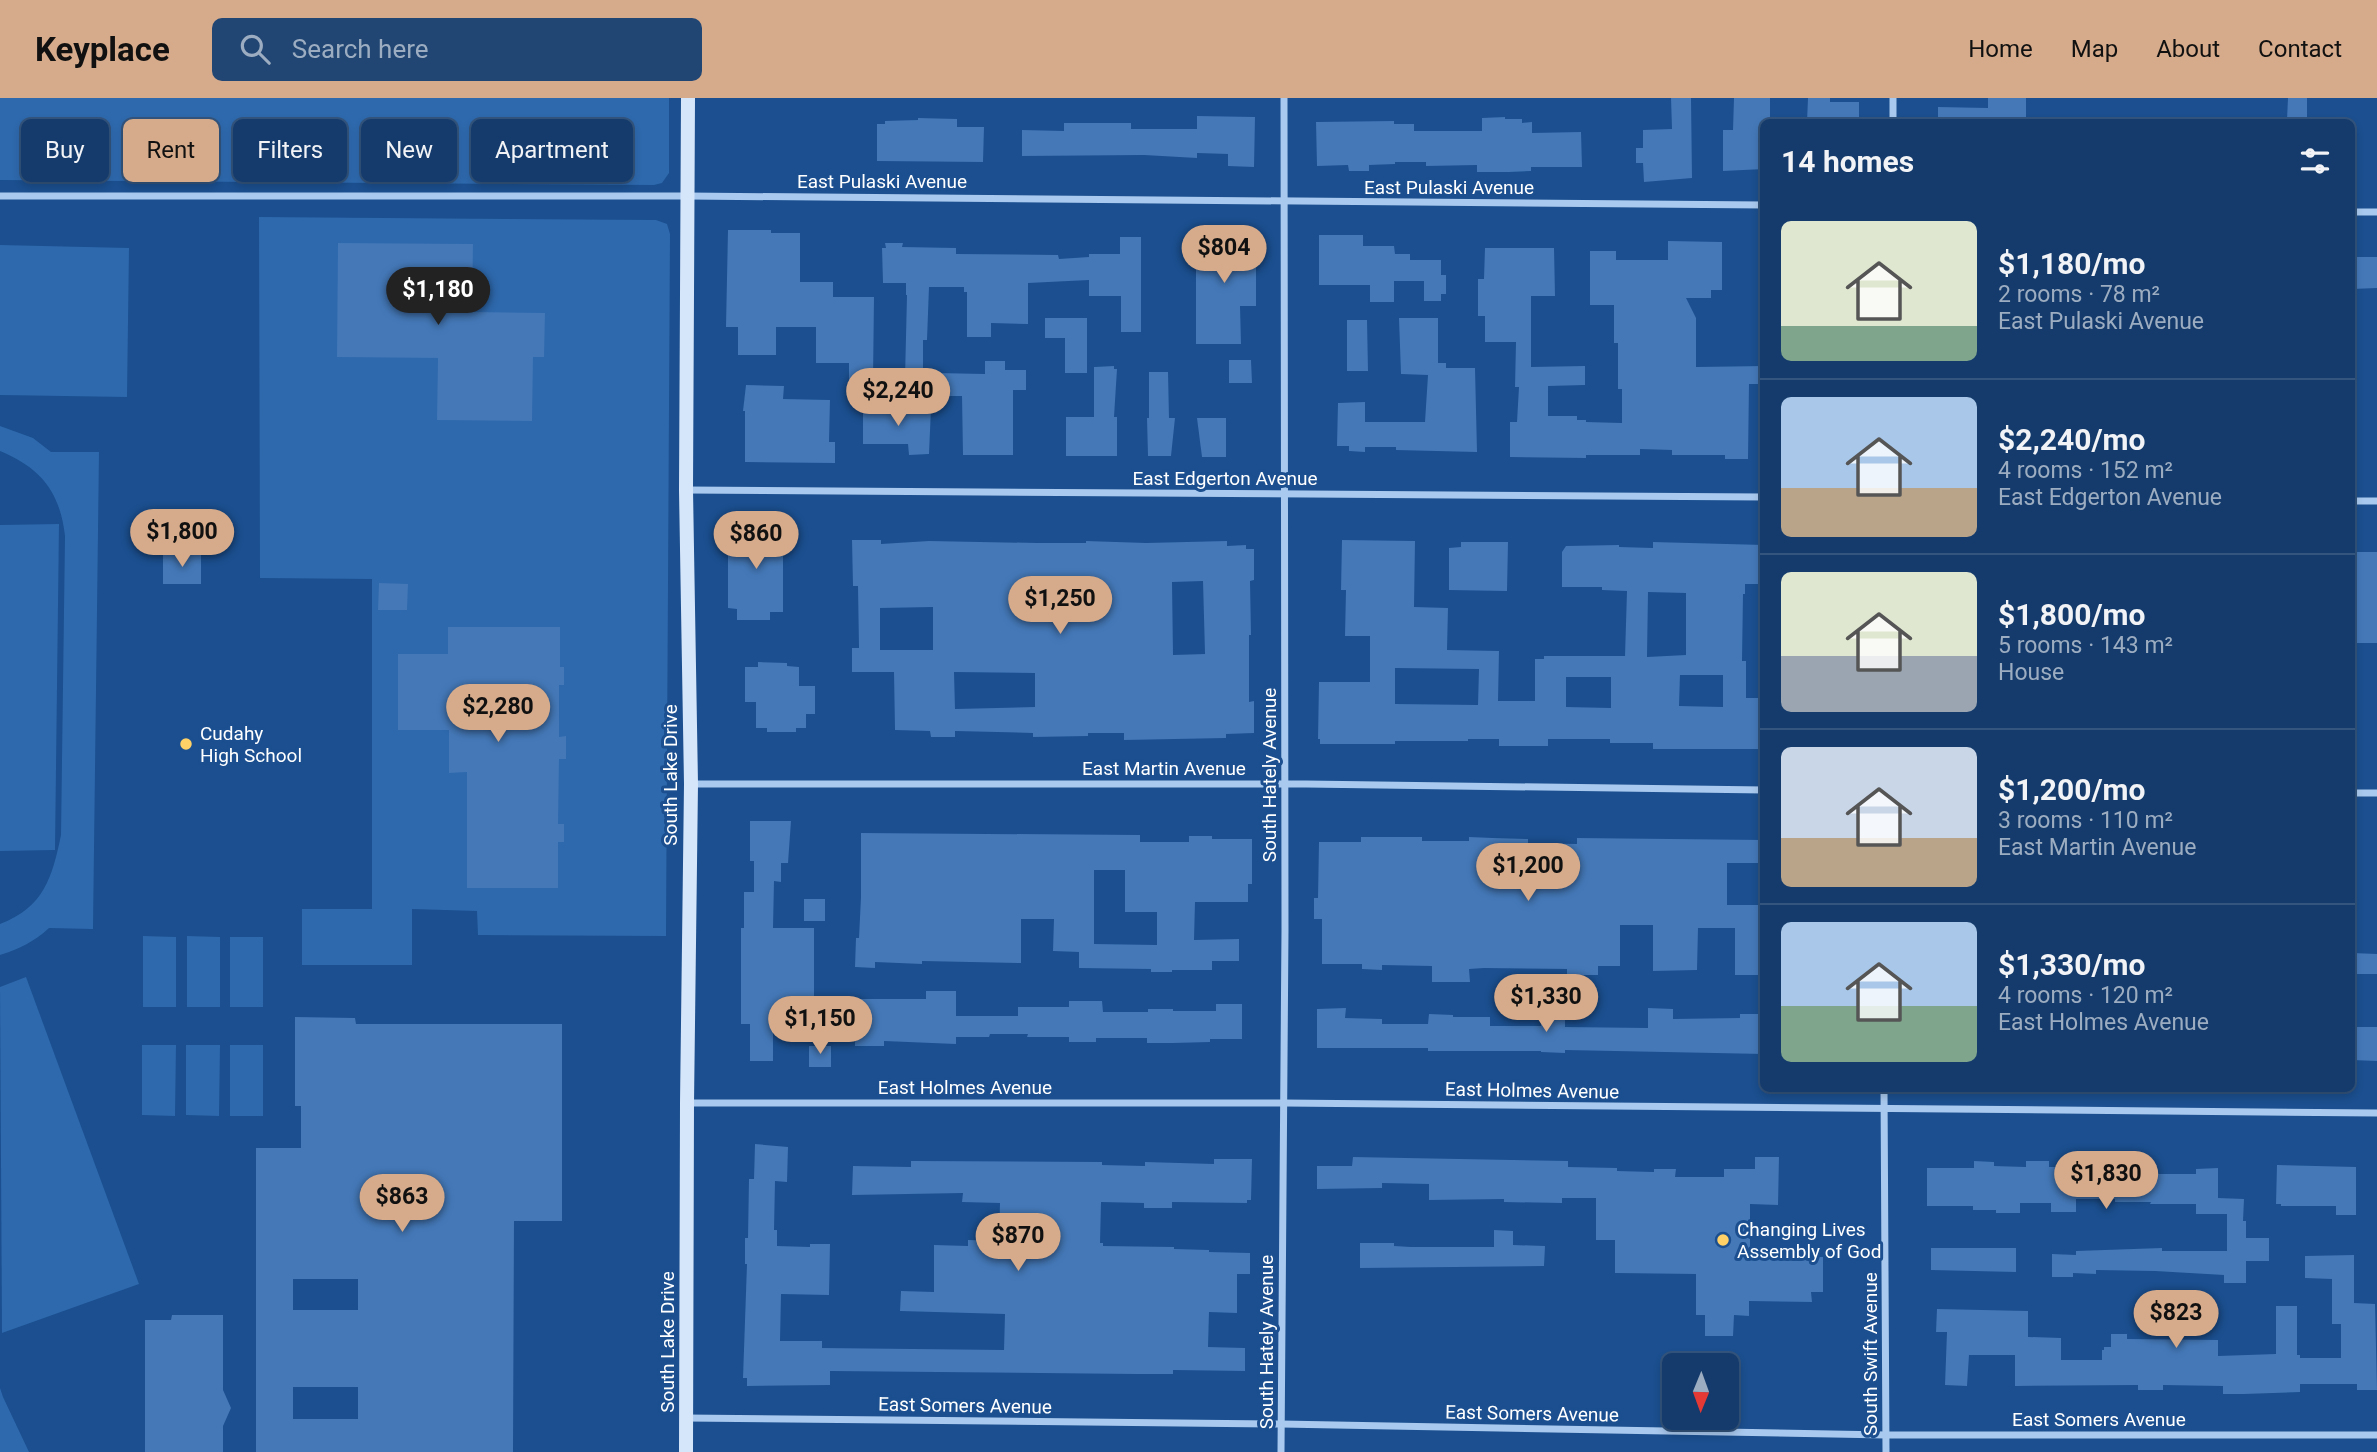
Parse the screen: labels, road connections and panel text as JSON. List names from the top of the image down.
{
  "streets": {
    "main road": ["South Lake Drive"],
    "street": [
      "East Pulaski Avenue",
      "East Edgerton Avenue",
      "East Martin Avenue",
      "South Hately Avenue",
      "East Holmes Avenue",
      "South Swift Avenue",
      "East Somers Avenue"
    ]
  },
  "crossings": [
    ["East Pulaski Avenue", "South Lake Drive"],
    ["East Pulaski Avenue", "South Hately Avenue"],
    ["East Edgerton Avenue", "South Lake Drive"],
    ["East Edgerton Avenue", "South Hately Avenue"],
    ["East Martin Avenue", "South Lake Drive"],
    ["East Martin Avenue", "South Hately Avenue"],
    ["South Lake Drive", "East Holmes Avenue"],
    ["South Lake Drive", "East Somers Avenue"],
    ["South Hately Avenue", "East Holmes Avenue"],
    ["South Hately Avenue", "East Somers Avenue"],
    ["East Holmes Avenue", "South Swift Avenue"],
    ["South Swift Avenue", "East Somers Avenue"]
  ],
  "places": ["Cudahy High School", "Changing Lives Assembly of God"],
  "north": "bottom",
  "page": {
    "header": "Keyplace",
    "search": "Search here",
    "nav": [
      "Home",
      "Map",
      "About",
      "Contact"
    ],
    "chip": [
      "Buy",
      "Rent",
      "Filters",
      "New",
      "Apartment"
    ],
    "heading": "14 homes",
    "list": [
      {
        "name": "$1,180/mo",
        "note": "2 rooms · 78 m² · East Pulaski Avenue"
      },
      {
        "name": "$2,240/mo",
        "note": "4 rooms · 152 m² · East Edgerton Avenue"
      },
      {
        "name": "$1,800/mo",
        "note": "5 rooms · 143 m² · House"
      },
      {
        "name": "$1,200/mo",
        "note": "3 rooms · 110 m² · East Martin Avenue"
      },
      {
        "name": "$1,330/mo",
        "note": "4 rooms · 120 m² · East Holmes Avenue"
      }
    ],
    "price": [
      "$804",
      "$1,180",
      "$2,240",
      "$1,800",
      "$860",
      "$1,250",
      "$2,280",
      "$1,200",
      "$1,330",
      "$1,150",
      "$1,830",
      "$863",
      "$870",
      "$823"
    ]
  }
}
